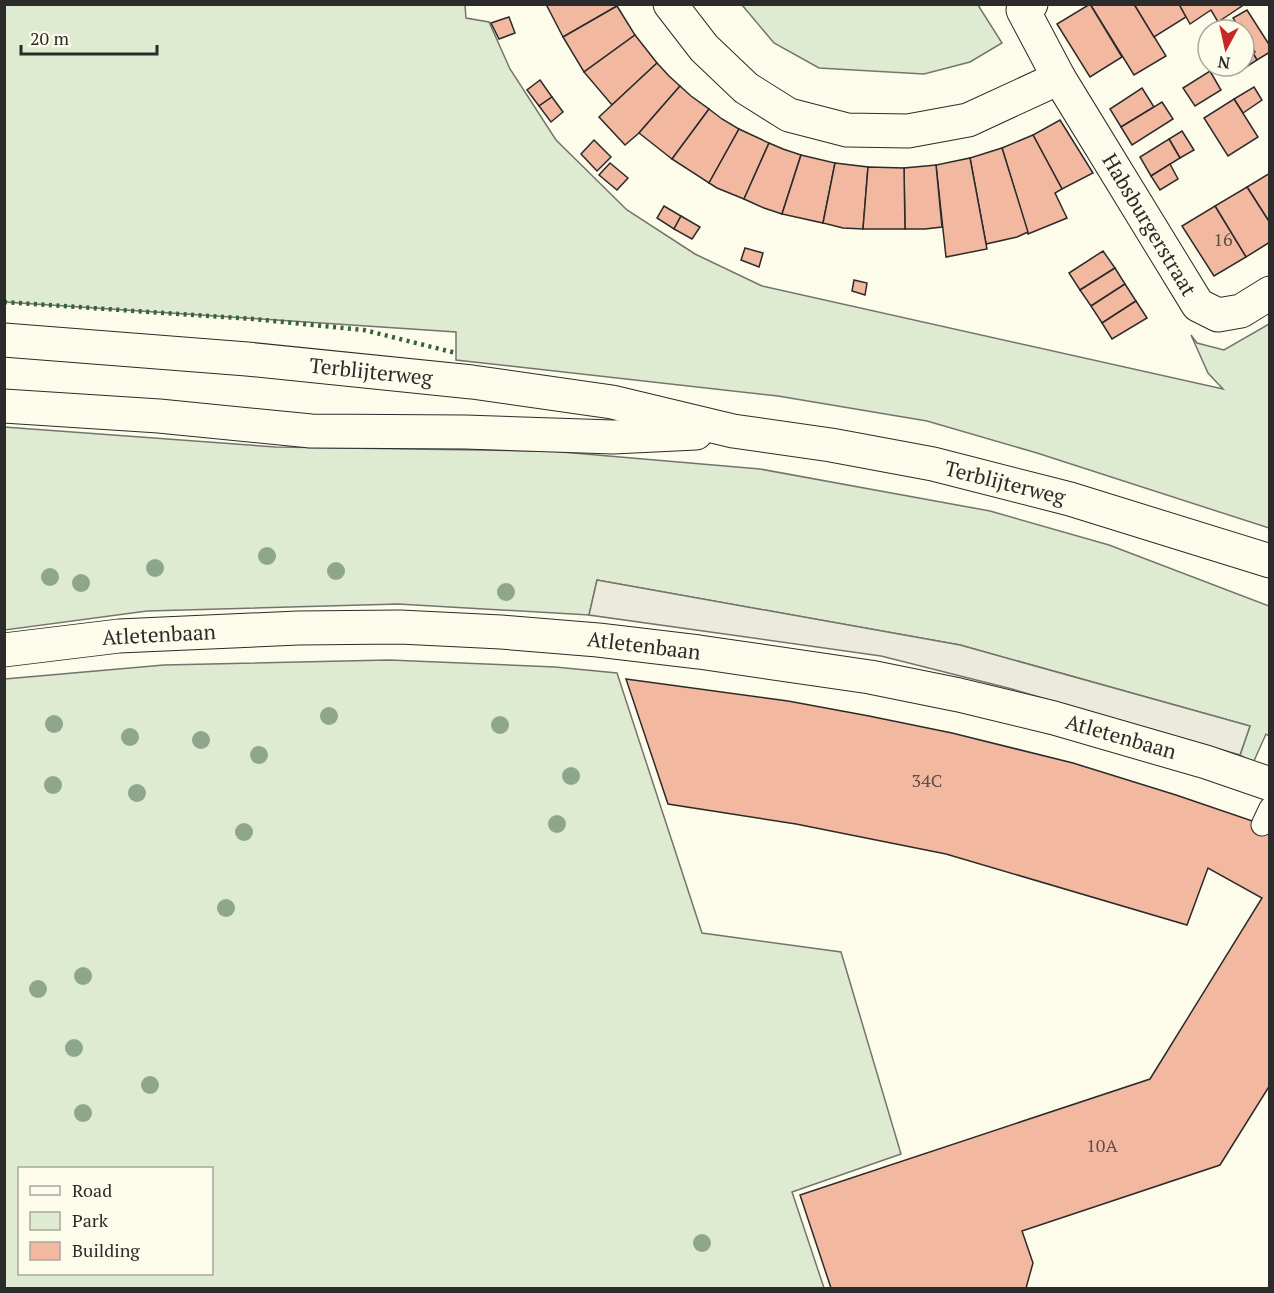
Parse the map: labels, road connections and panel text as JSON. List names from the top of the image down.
{
  "streets": {
    "street": ["Habsburgerstraat", "Terblijterweg", "Atletenbaan"]
  },
  "house_numbers": ["16", "34C", "10A"],
  "legend": ["Road", "Park", "Building"],
  "scale_bar": "20 m",
  "north": "bottom"
}
